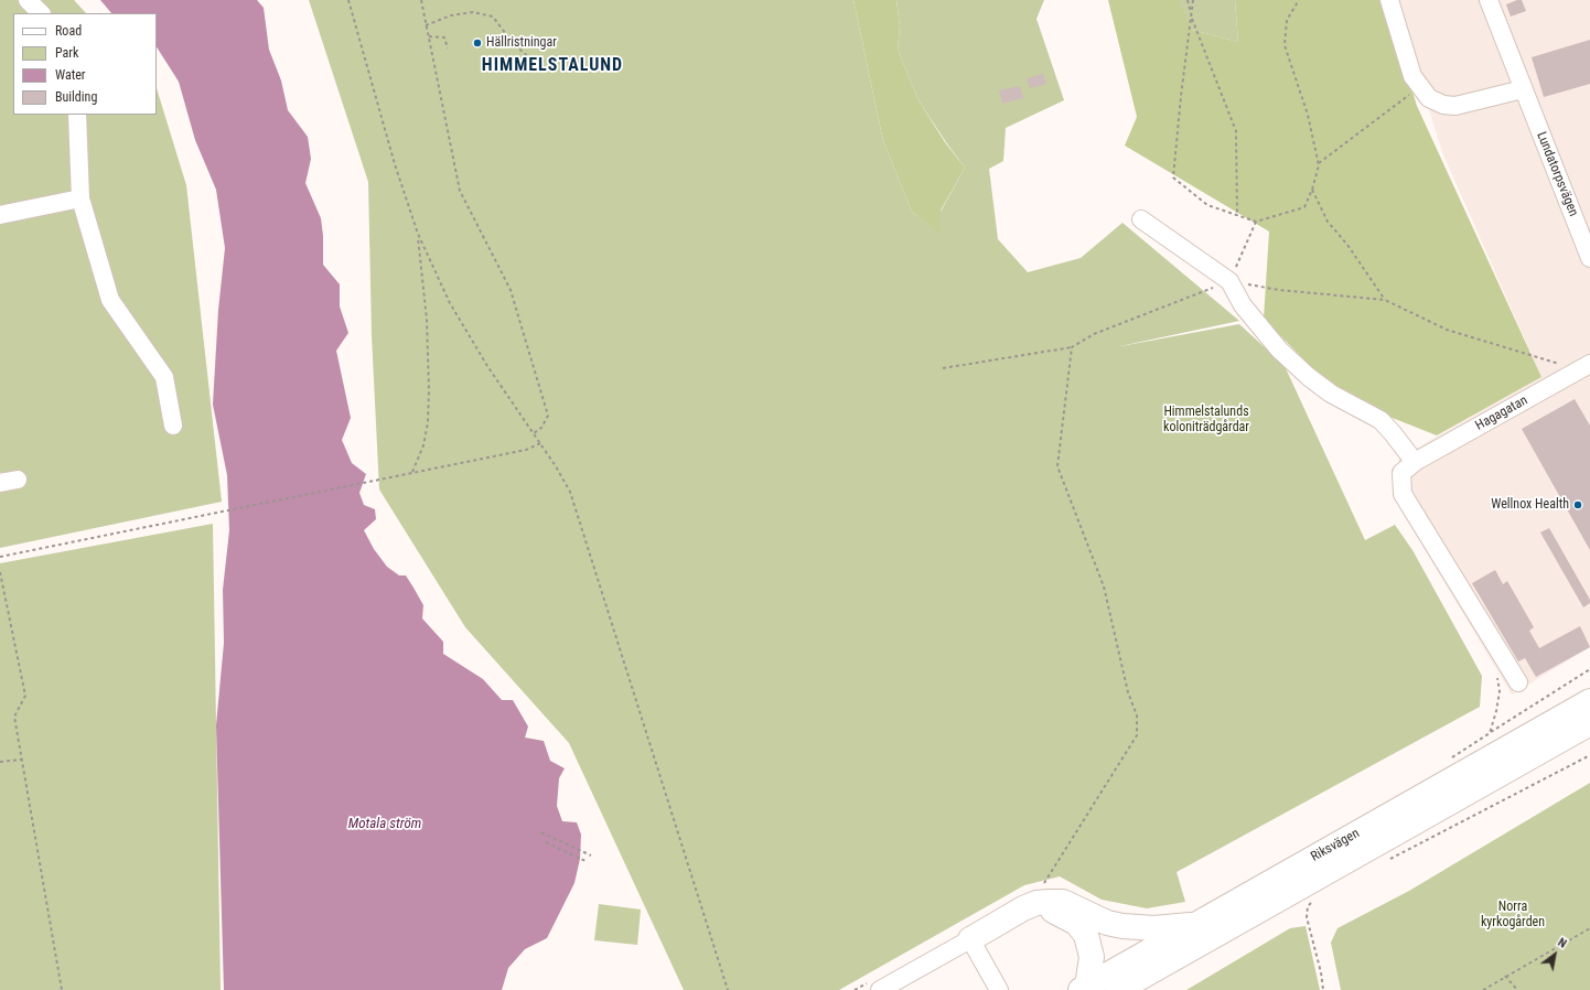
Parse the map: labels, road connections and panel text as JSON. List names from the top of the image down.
{
  "streets": {
    "highway": ["Riksvägen"],
    "street": ["Lundatorpsvägen", "Hagagatan"]
  },
  "districts": ["HIMMELSTALUND"],
  "water": ["Motala ström"],
  "parks": ["Himmelstalunds koloniträdgårdar", "Norra kyrkogården"],
  "places": ["Hällristningar", "Wellnox Health"],
  "legend": [
    "Road",
    "Park",
    "Water",
    "Building"
  ],
  "north": "top right"
}
